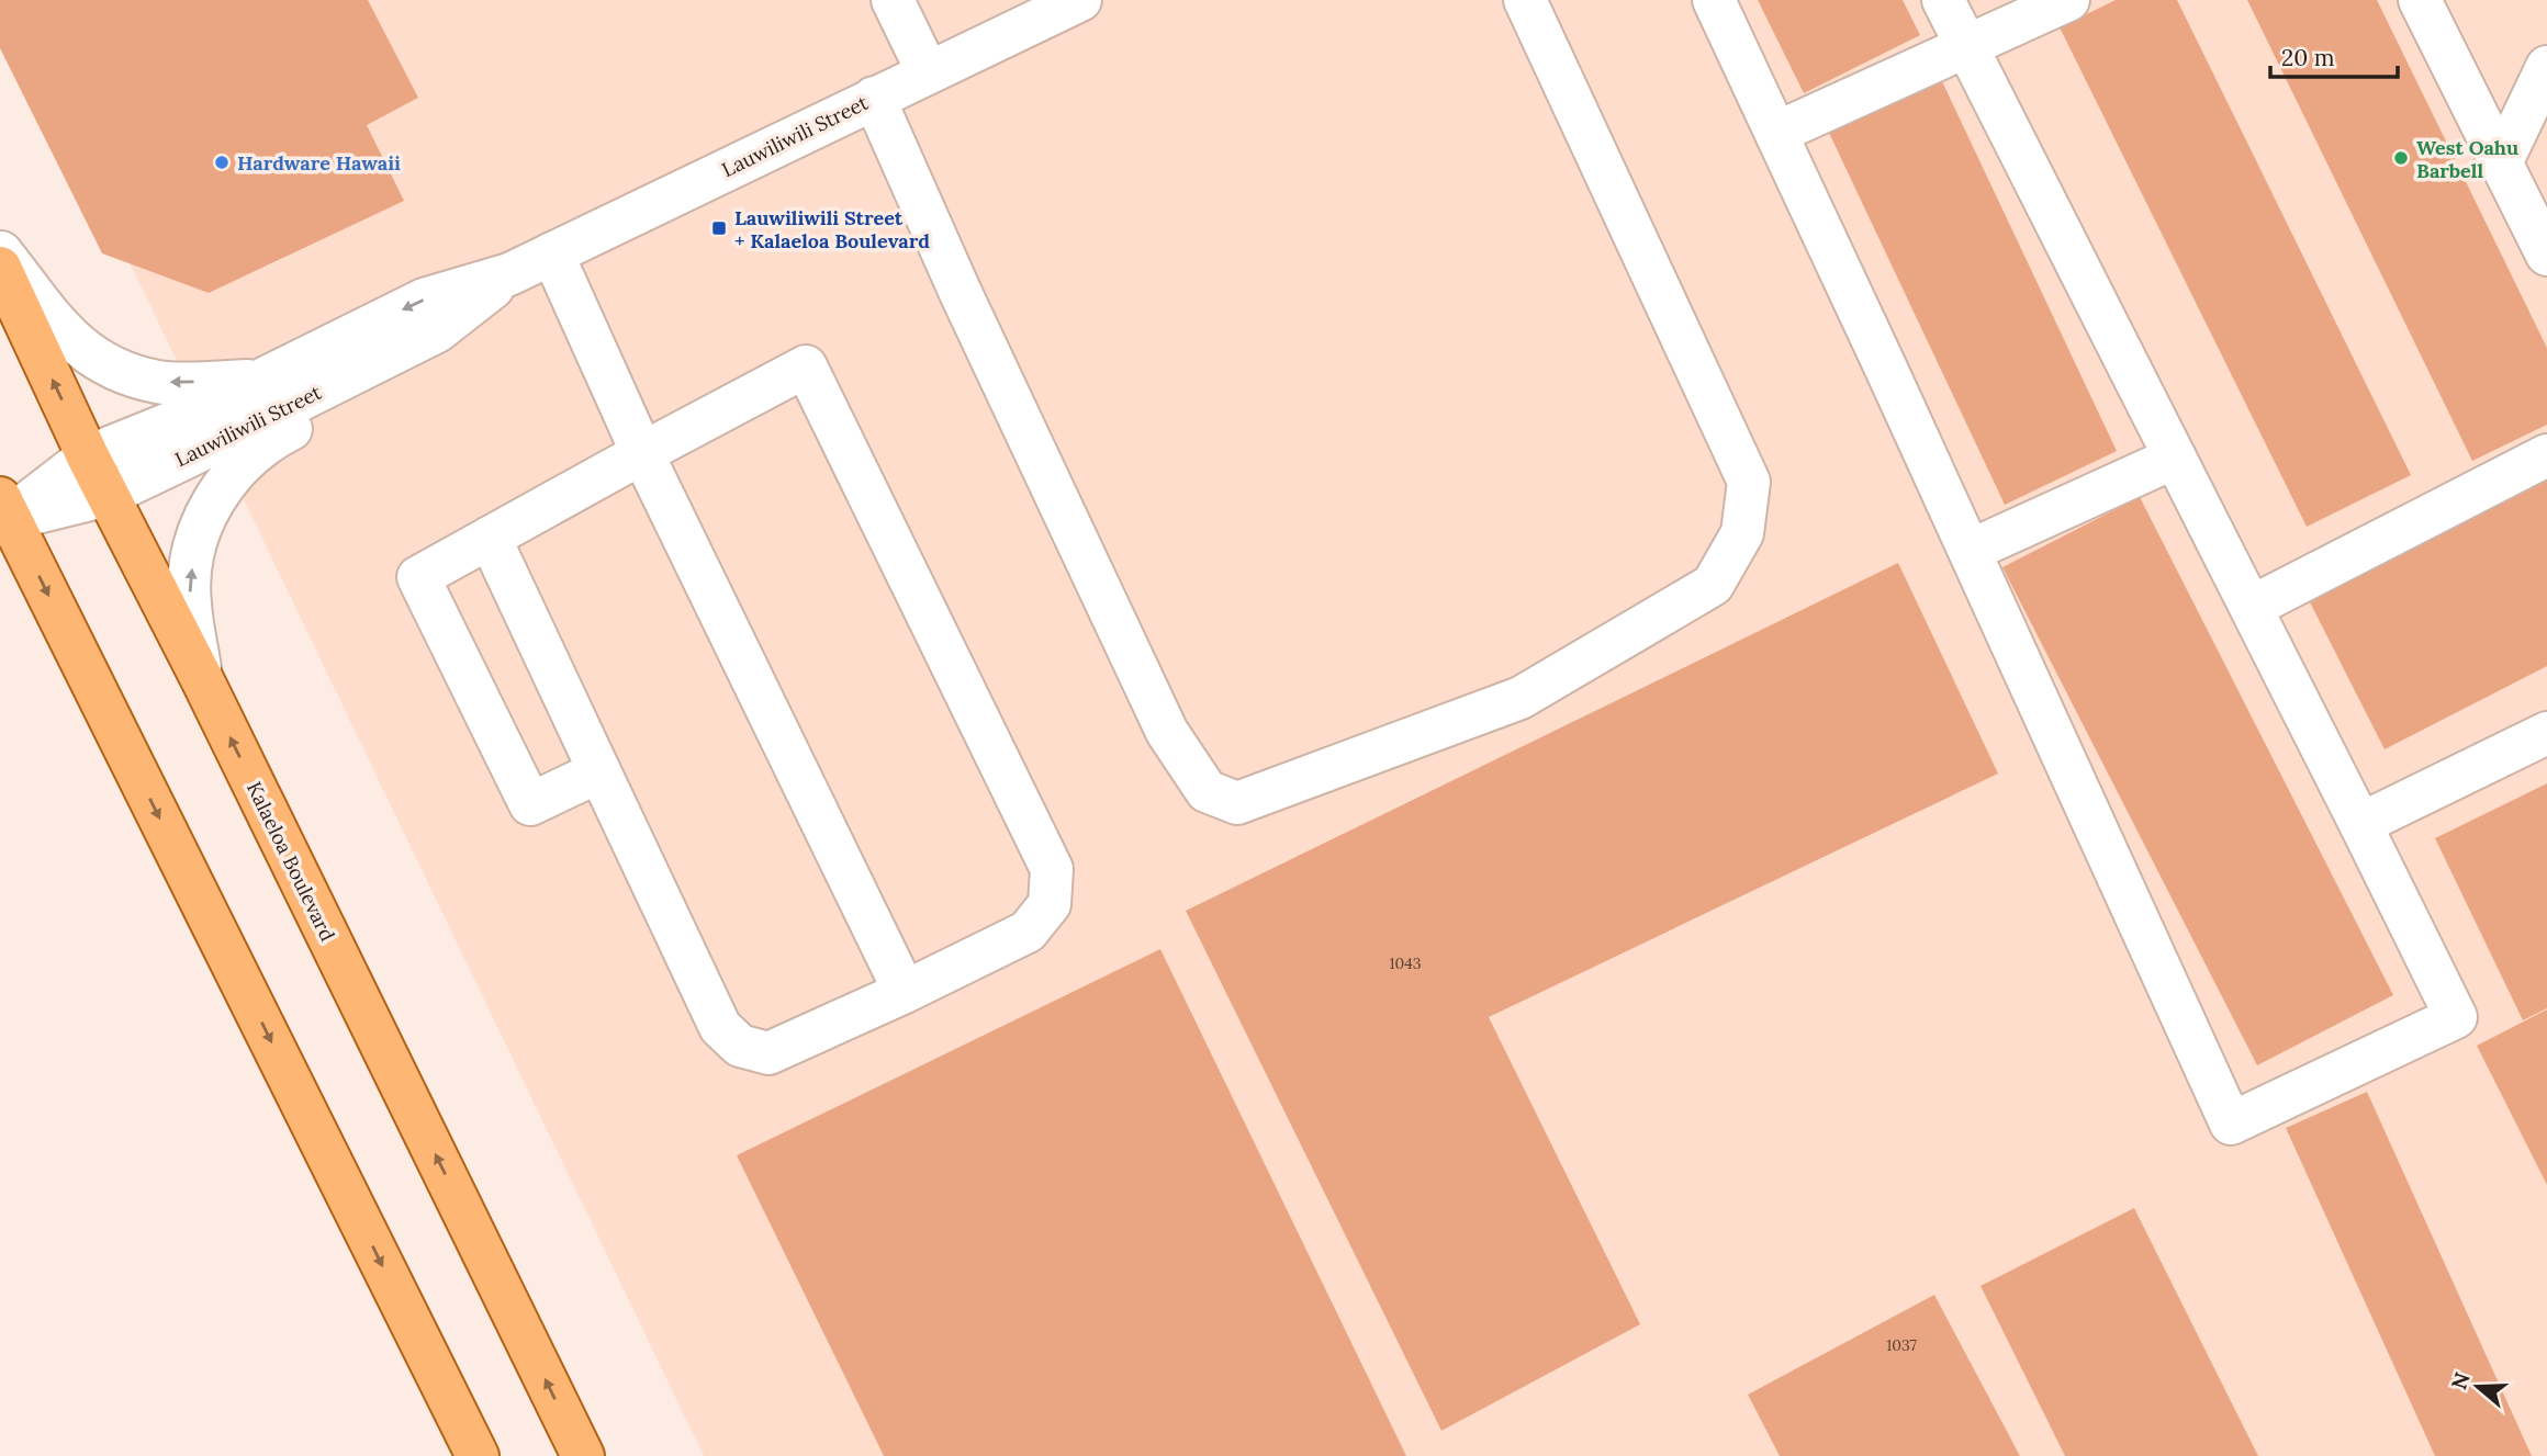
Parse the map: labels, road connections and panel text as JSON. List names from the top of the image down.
{
  "streets": {
    "main road": ["Kalaeloa Boulevard"],
    "street": ["Lauwiliwili Street"]
  },
  "crossings": [
    ["Lauwiliwili Street", "Kalaeloa Boulevard"]
  ],
  "places": {
    "other": ["West Oahu Barbell", "Hardware Hawaii"],
    "transit": ["Lauwiliwili Street + Kalaeloa Boulevard"]
  },
  "house_numbers": ["1043", "1037"],
  "scale_bar": "20 m",
  "north": "left"
}
